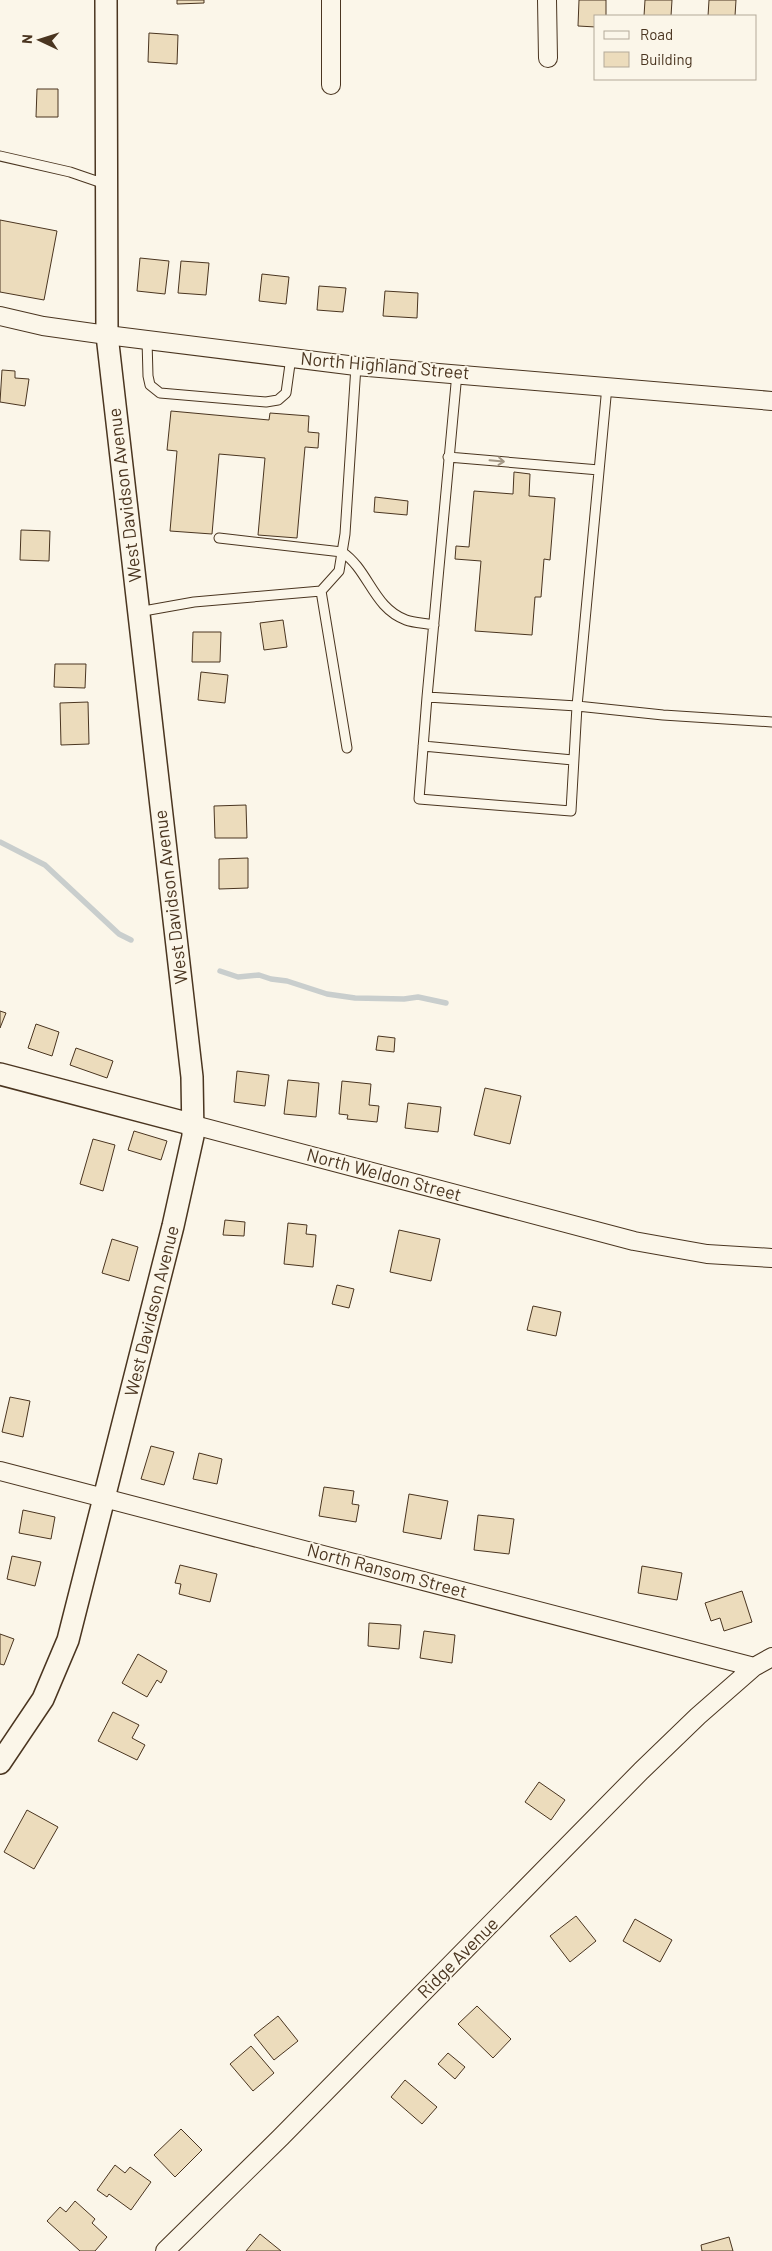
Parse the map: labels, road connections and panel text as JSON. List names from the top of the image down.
{
  "streets": {
    "street": [
      "North Highland Street",
      "West Davidson Avenue",
      "North Weldon Street",
      "North Ransom Street",
      "Ridge Avenue"
    ]
  },
  "crossings": [
    ["North Highland Street", "West Davidson Avenue"],
    ["West Davidson Avenue", "North Weldon Street"],
    ["West Davidson Avenue", "North Ransom Street"],
    ["North Ransom Street", "Ridge Avenue"]
  ],
  "legend": ["Road", "Building"],
  "north": "left"
}
